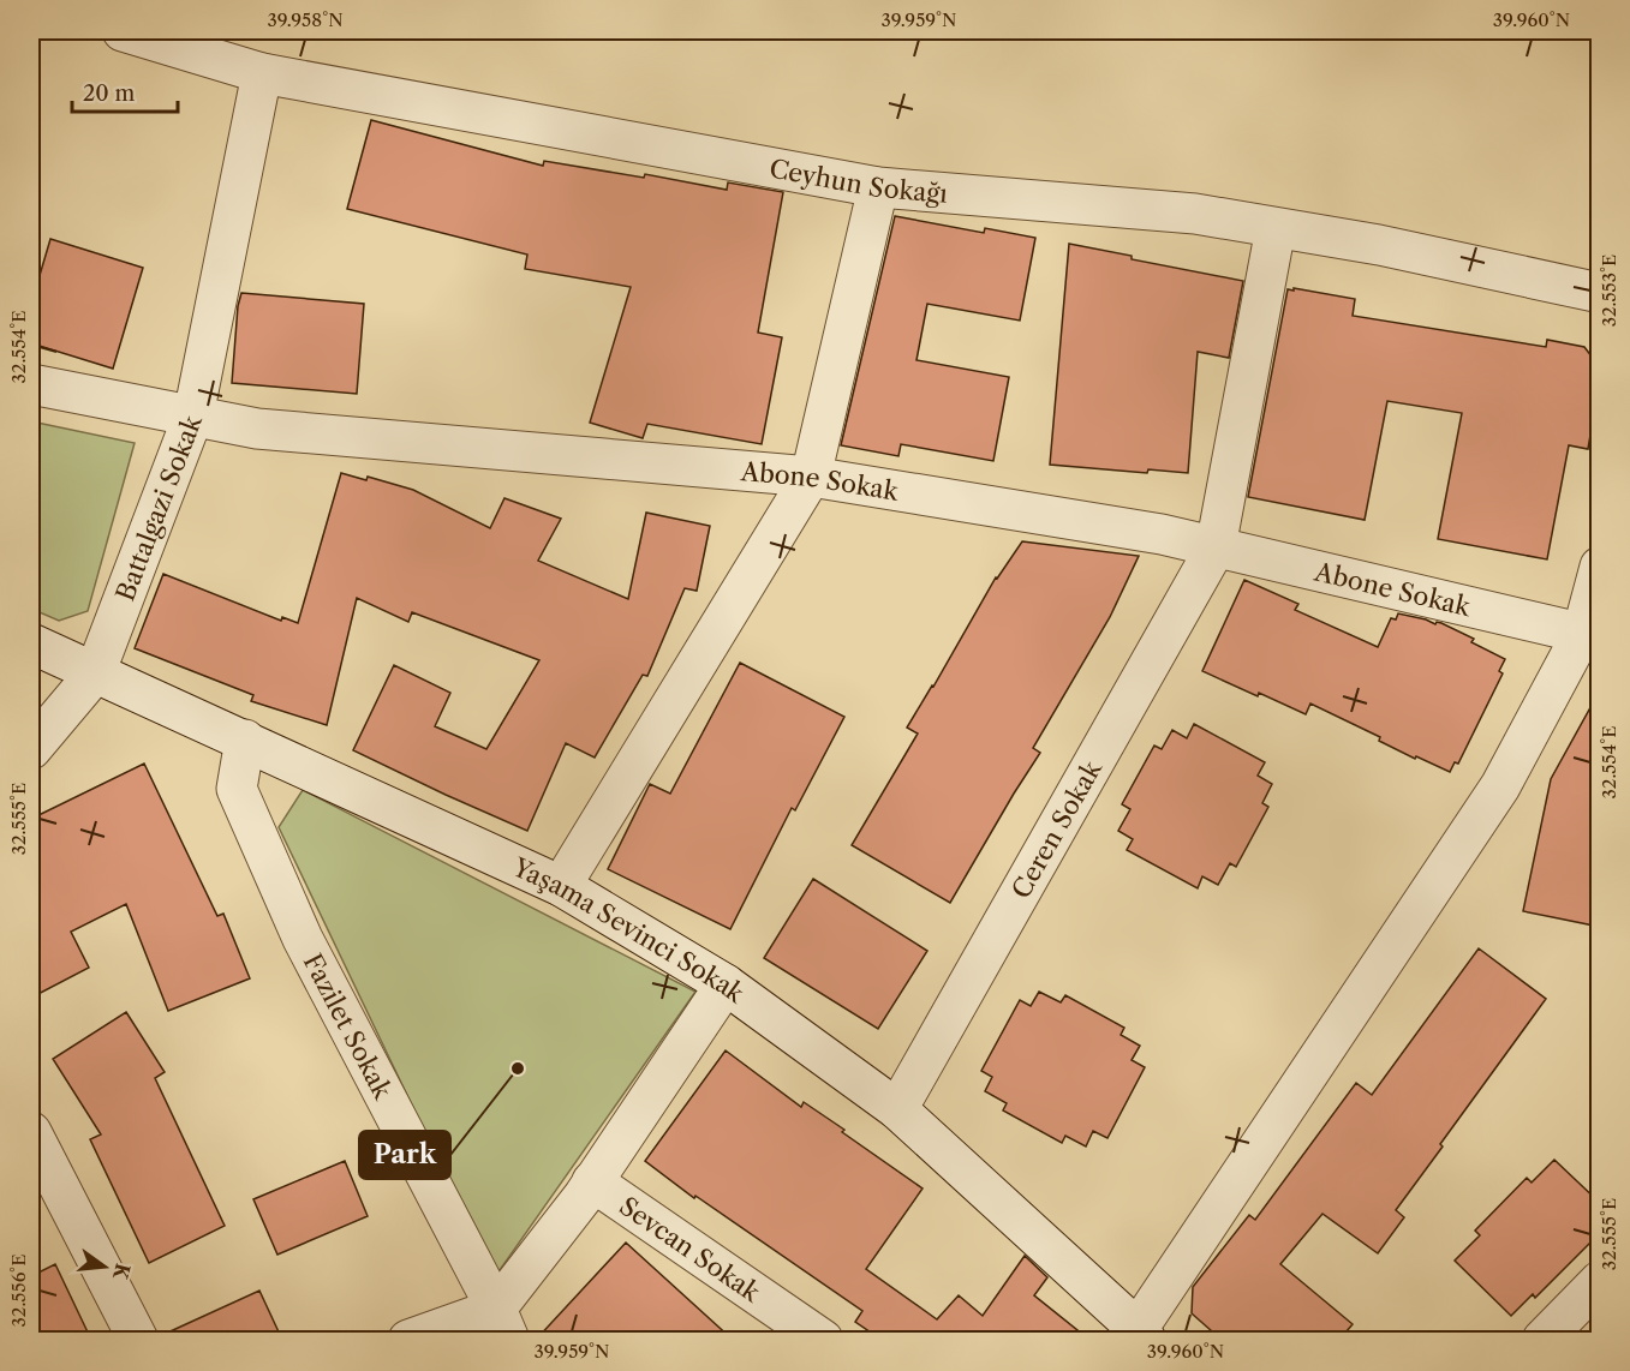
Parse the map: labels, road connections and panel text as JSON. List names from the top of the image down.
{
  "streets": {
    "street": [
      "Ceyhun Sokağı",
      "Abone Sokak",
      "Battalgazi Sokak",
      "Ceren Sokak",
      "Yaşama Sevinci Sokak",
      "Fazilet Sokak",
      "Sevcan Sokak"
    ]
  },
  "crossings": [
    ["Ceyhun Sokağı", "Battalgazi Sokak"],
    ["Ceyhun Sokağı", "Ceren Sokak"],
    ["Abone Sokak", "Battalgazi Sokak"],
    ["Abone Sokak", "Ceren Sokak"],
    ["Battalgazi Sokak", "Yaşama Sevinci Sokak"],
    ["Ceren Sokak", "Yaşama Sevinci Sokak"],
    ["Yaşama Sevinci Sokak", "Fazilet Sokak"]
  ],
  "places": ["Park"],
  "scale_bar": "20 m",
  "north": "right",
  "coordinates": [
    "39.958°N",
    "39.959°N",
    "39.960°N",
    "32.553°E",
    "32.554°E",
    "32.555°E",
    "32.556°E"
  ]
}
